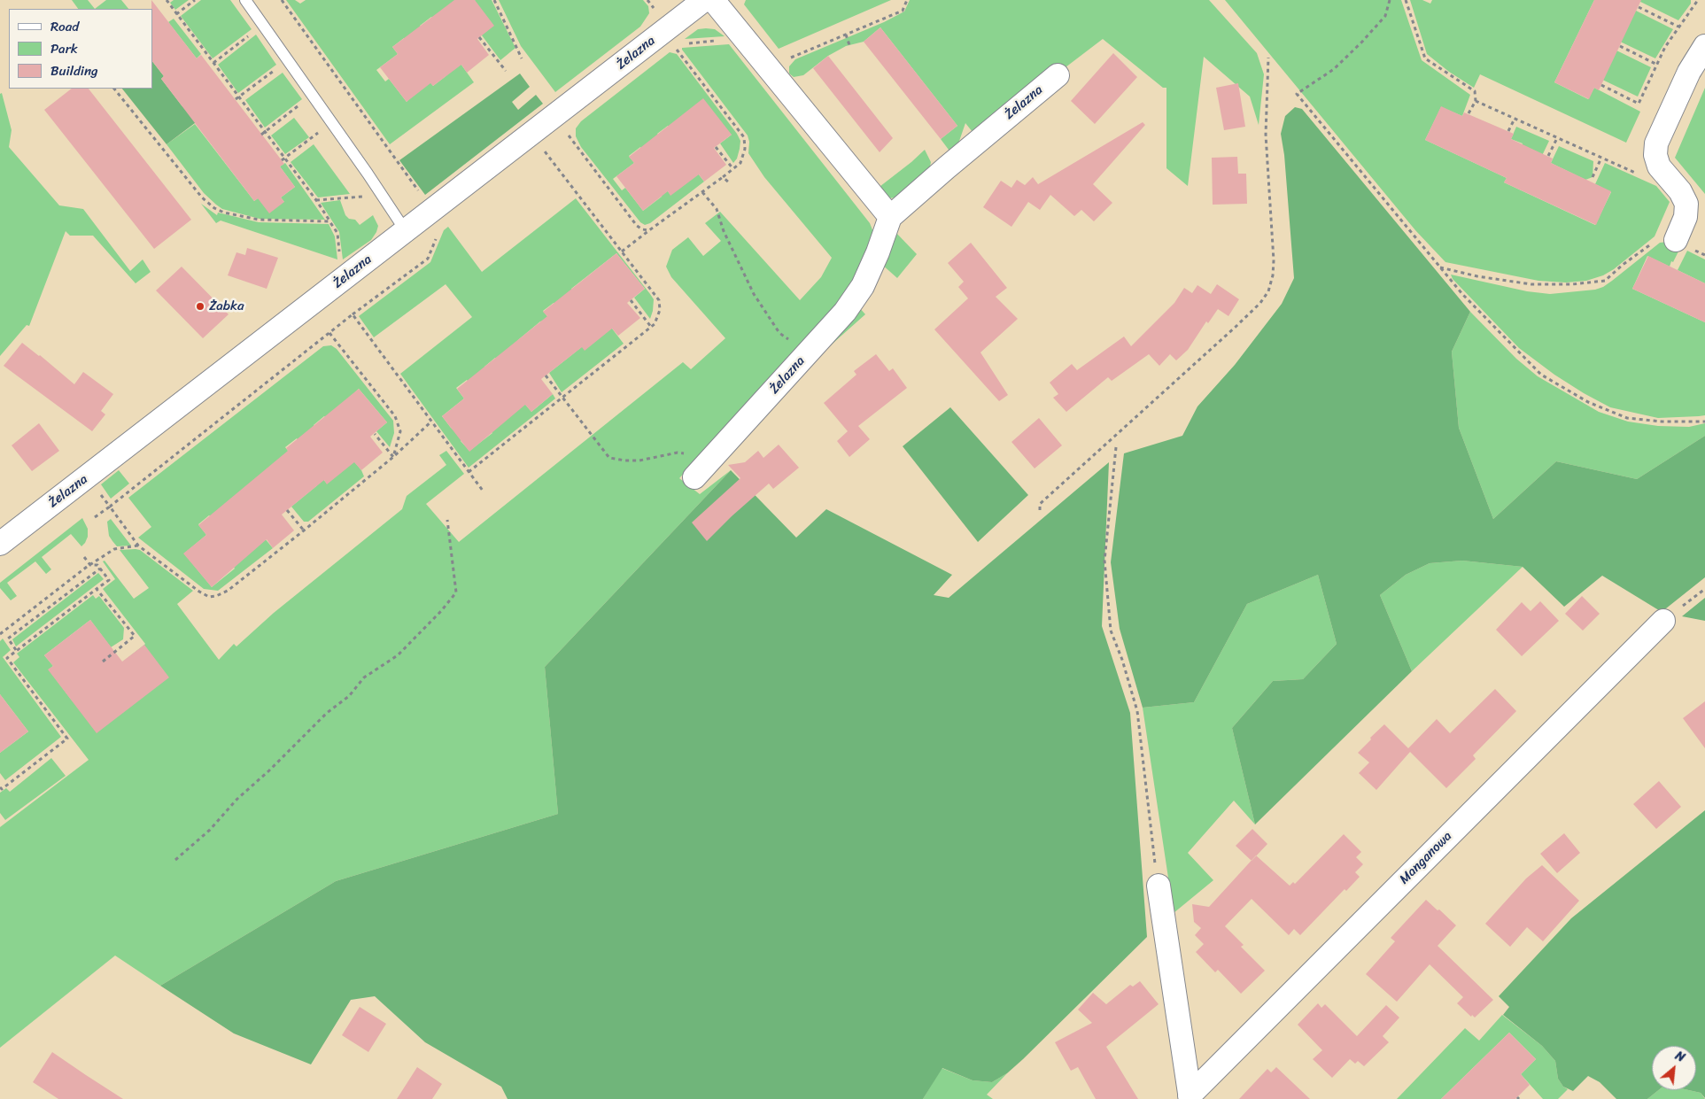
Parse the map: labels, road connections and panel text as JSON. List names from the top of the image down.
{
  "streets": {
    "street": ["Żelazna", "Manganowa"]
  },
  "places": ["Żabka"],
  "legend": ["Road", "Park", "Building"],
  "north": "top right"
}
